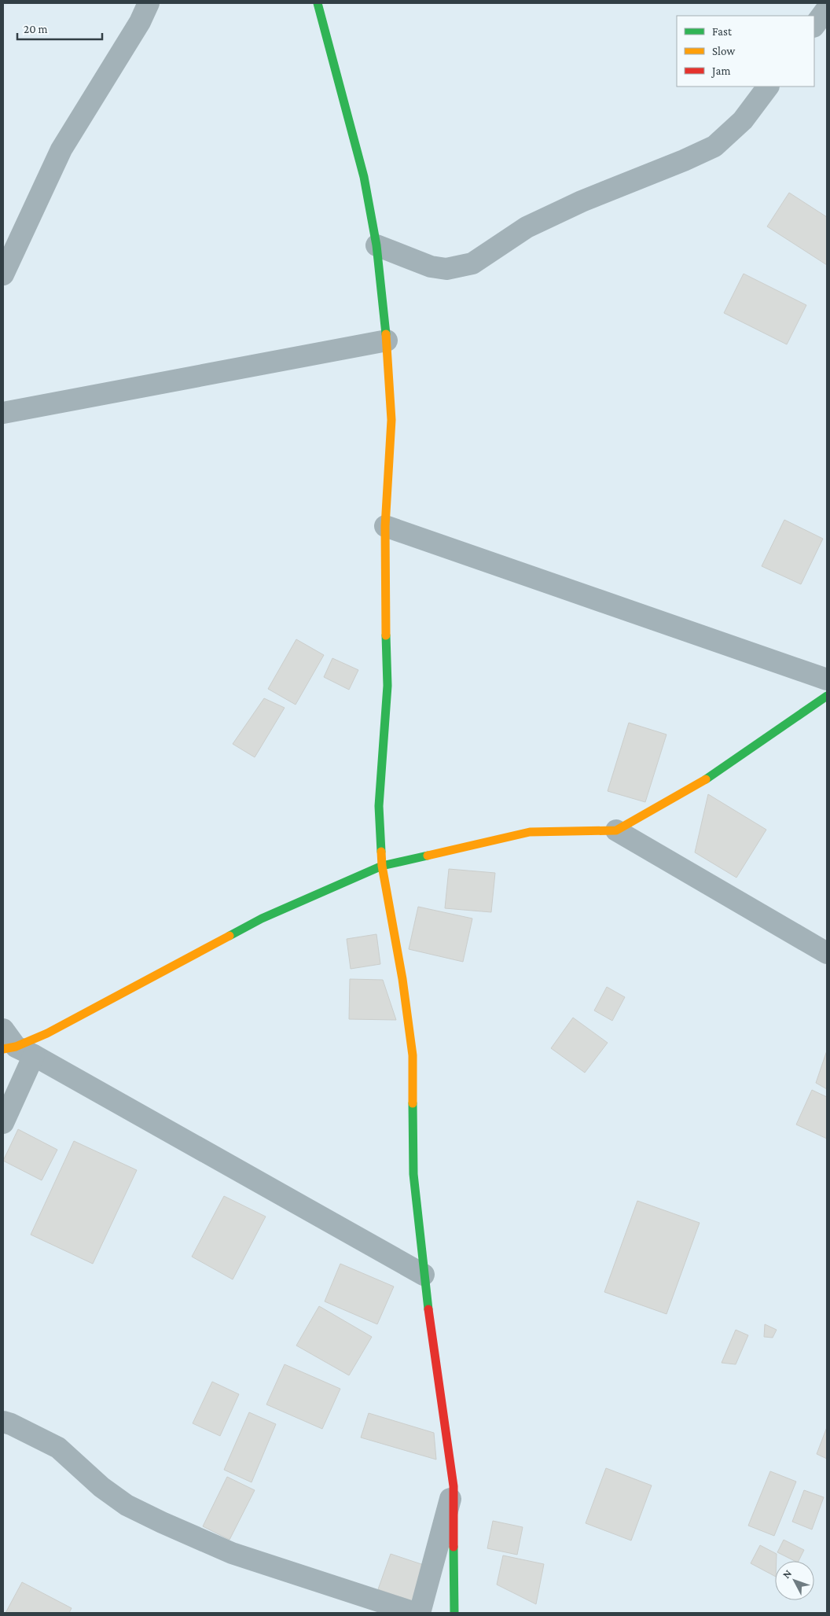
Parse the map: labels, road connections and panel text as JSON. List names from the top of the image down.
{
  "legend": ["Fast", "Slow", "Jam"],
  "scale_bar": "20 m",
  "north": "top left"
}
